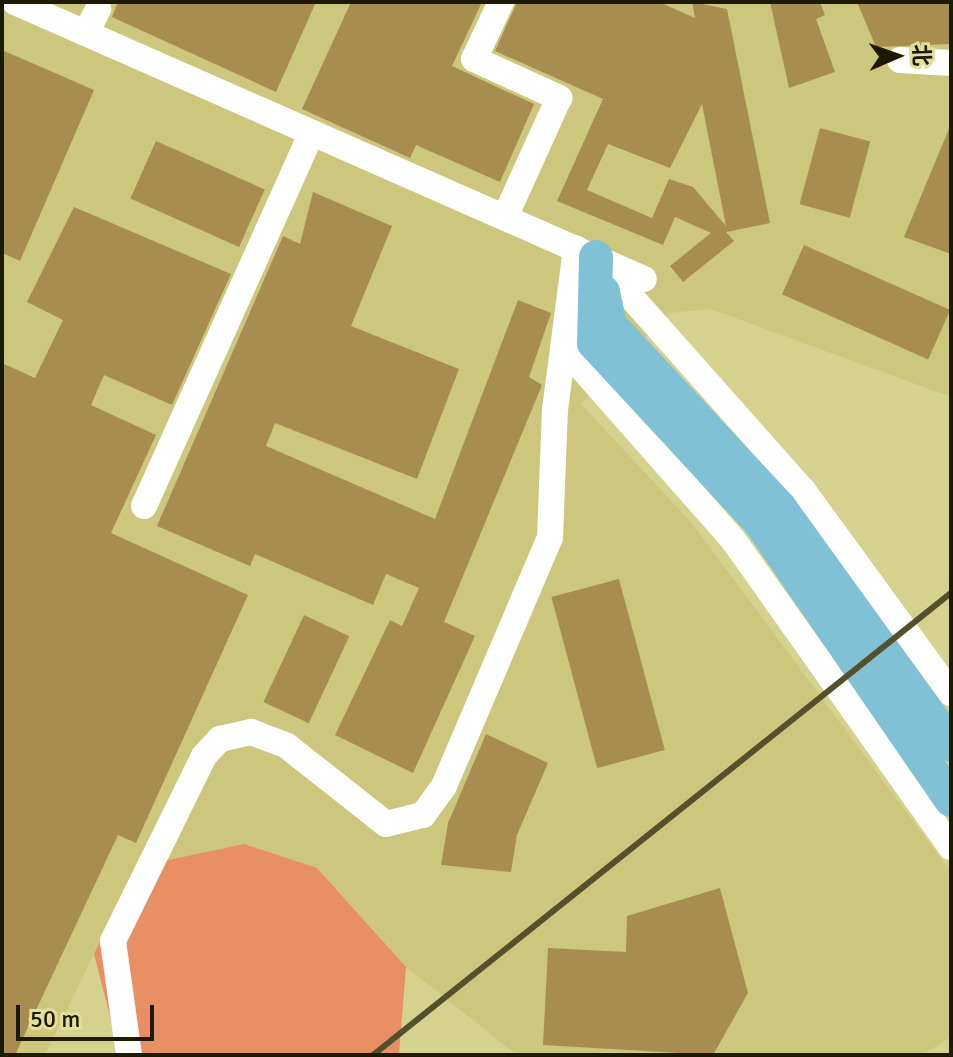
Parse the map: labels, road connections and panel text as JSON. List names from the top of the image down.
{
  "scale_bar": "50 m",
  "north": "right"
}
